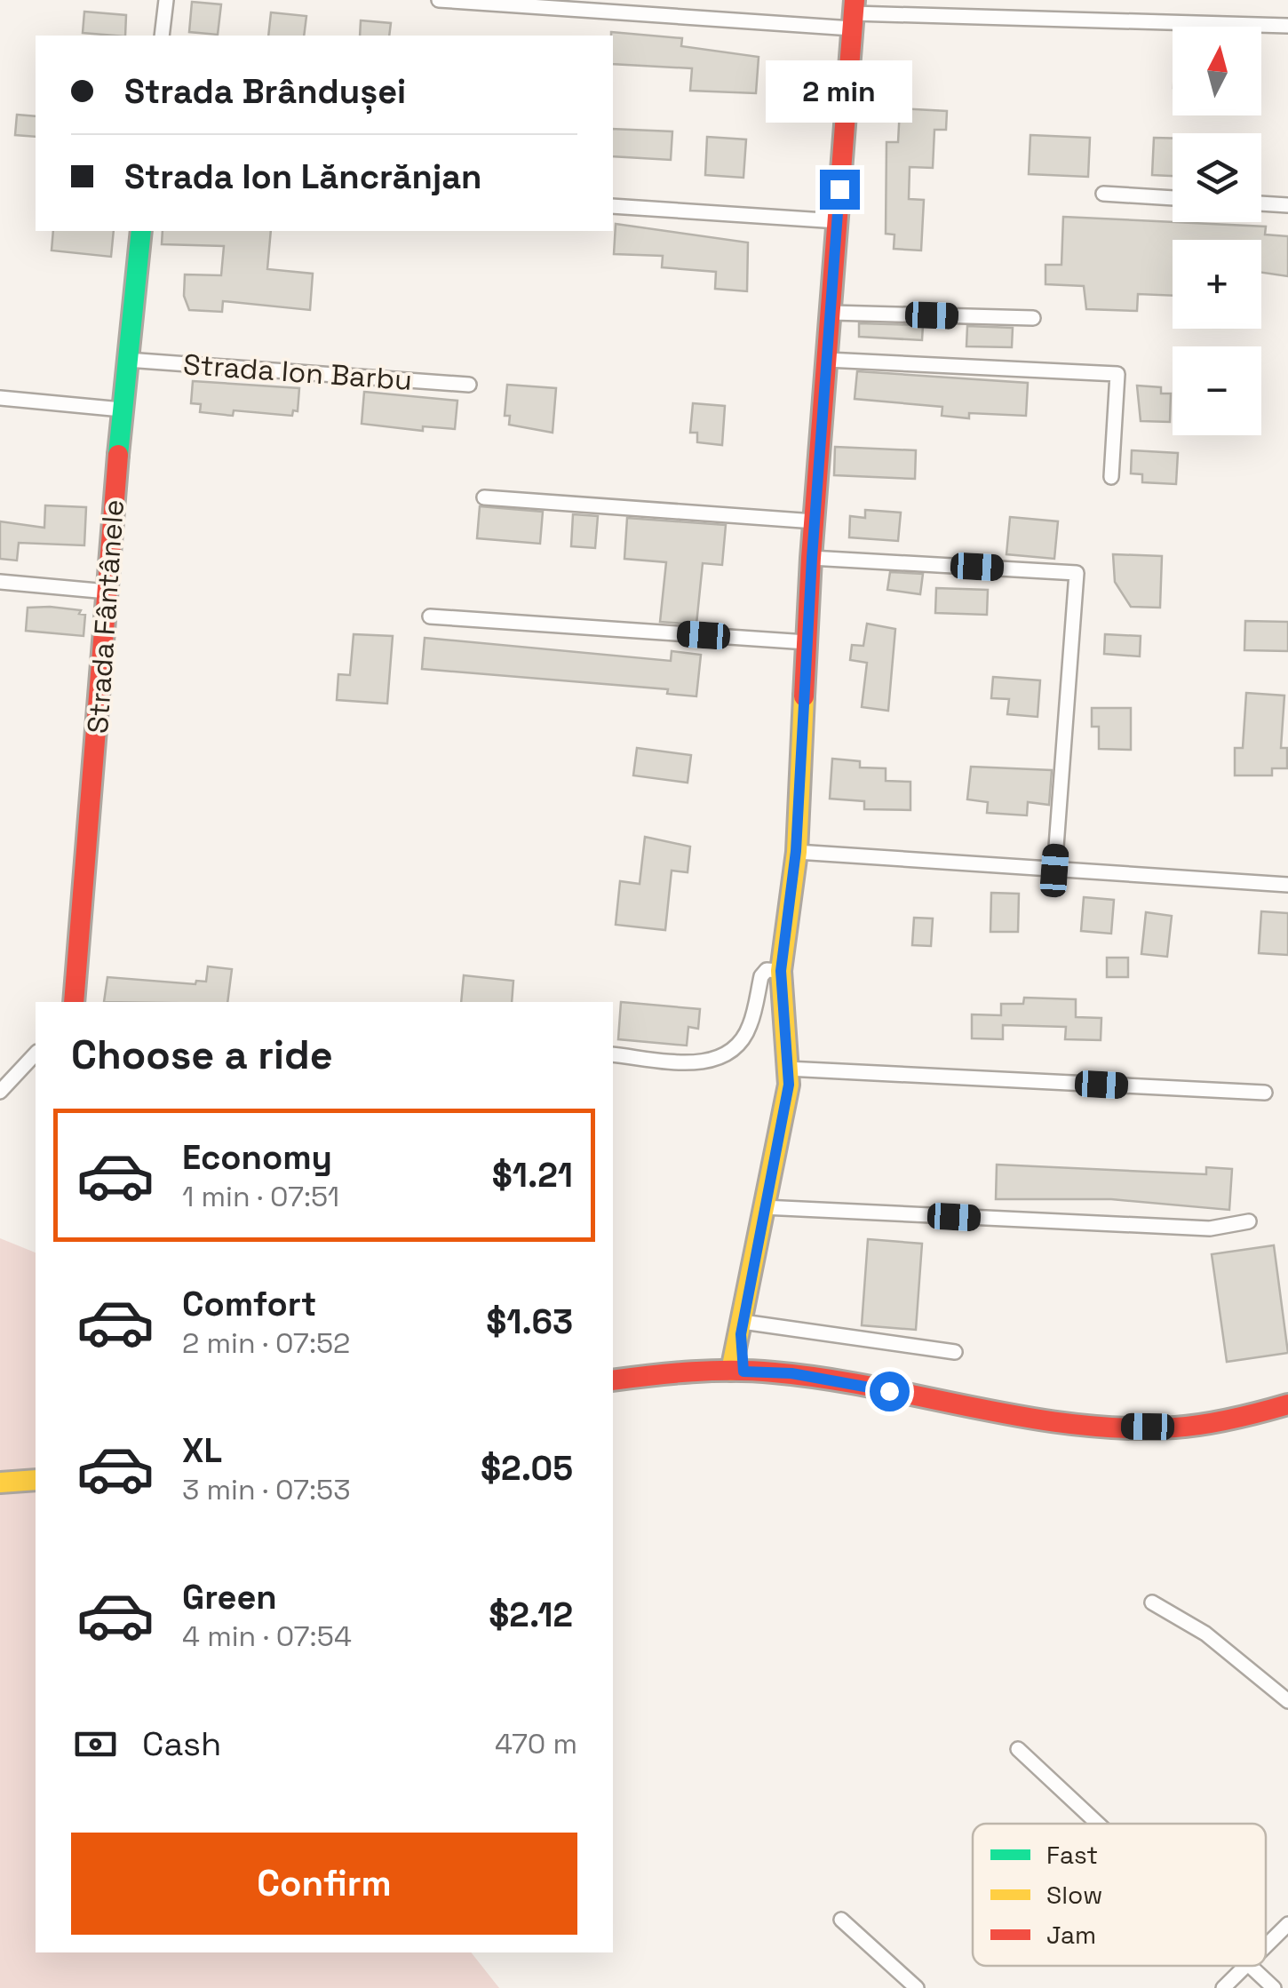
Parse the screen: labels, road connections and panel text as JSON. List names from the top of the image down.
{
  "streets": {
    "street": ["Strada Ion Barbu", "Strada Fântânele"]
  },
  "crossings": [
    ["Strada Ion Barbu", "Strada Fântânele"]
  ],
  "legend": ["Fast", "Slow", "Jam"],
  "north": "top",
  "page": {
    "map_buttons": ["+", "−"],
    "banner": ["Strada Brândușei", "Strada Ion Lăncrănjan"],
    "bubble": "2 min",
    "heading": "Choose a ride",
    "list": [
      {
        "name": "Economy",
        "note": "1 min · 07:51",
        "value": "$1.21"
      },
      {
        "name": "Comfort",
        "note": "2 min · 07:52",
        "value": "$1.63"
      },
      {
        "name": "XL",
        "note": "3 min · 07:53",
        "value": "$2.05"
      },
      {
        "name": "Green",
        "note": "4 min · 07:54",
        "value": "$2.12"
      }
    ],
    "pay": ["Cash", "470 m"],
    "buttons": "Confirm"
  }
}
